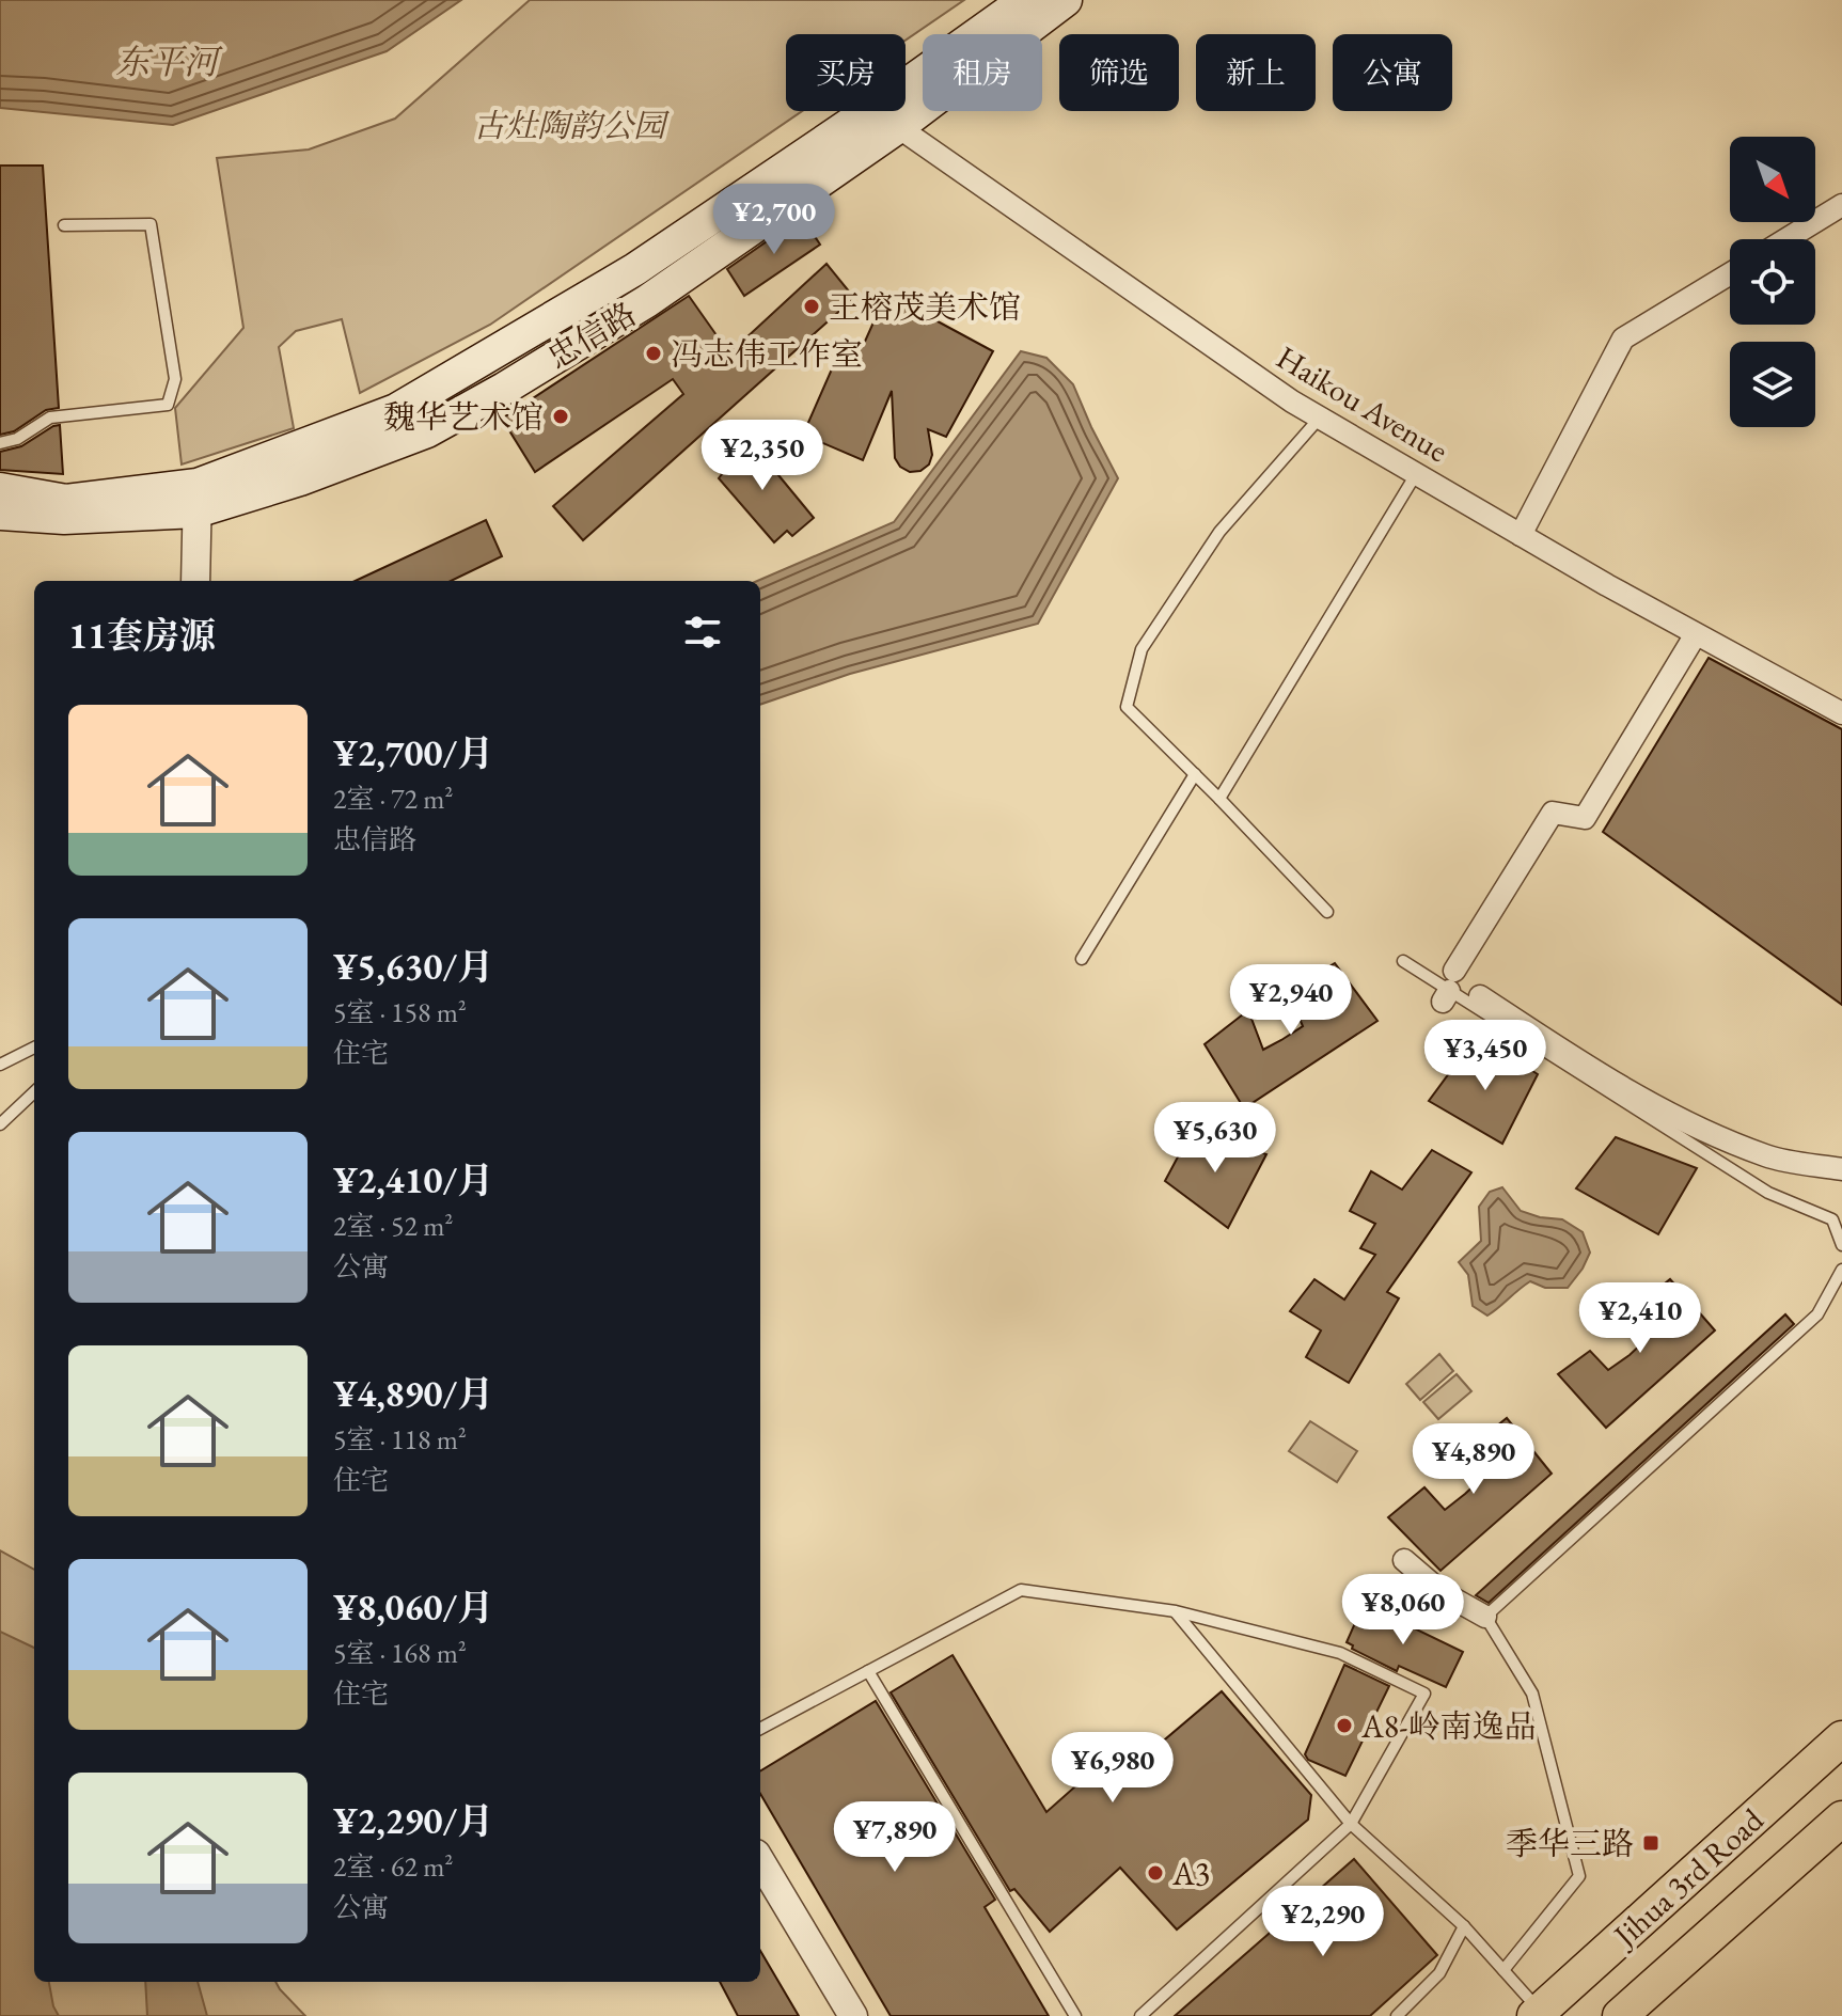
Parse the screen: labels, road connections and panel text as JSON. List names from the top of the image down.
{
  "streets": {
    "main road": ["忠信路", "Jihua 3rd Road"],
    "street": ["Haikou Avenue"]
  },
  "crossings": [
    ["忠信路", "Haikou Avenue"]
  ],
  "water": ["东平河"],
  "parks": ["古灶陶韵公园"],
  "places": {
    "other": [
      "王榕茂美术馆",
      "冯志伟工作室",
      "魏华艺术馆",
      "A8-岭南逸品",
      "A3"
    ],
    "transit": ["季华三路"]
  },
  "north": "bottom right",
  "page": {
    "chip": [
      "买房",
      "租房",
      "筛选",
      "新上",
      "公寓"
    ],
    "price": [
      "¥2,700",
      "¥2,350",
      "¥2,940",
      "¥3,450",
      "¥5,630",
      "¥2,410",
      "¥4,890",
      "¥8,060",
      "¥6,980",
      "¥7,890",
      "¥2,290"
    ],
    "heading": "11套房源",
    "list": [
      {
        "name": "¥2,700/月",
        "note": "2室 · 72 m² · 忠信路"
      },
      {
        "name": "¥5,630/月",
        "note": "5室 · 158 m² · 住宅"
      },
      {
        "name": "¥2,410/月",
        "note": "2室 · 52 m² · 公寓"
      },
      {
        "name": "¥4,890/月",
        "note": "5室 · 118 m² · 住宅"
      },
      {
        "name": "¥8,060/月",
        "note": "5室 · 168 m² · 住宅"
      },
      {
        "name": "¥2,290/月",
        "note": "2室 · 62 m² · 公寓"
      }
    ]
  }
}
